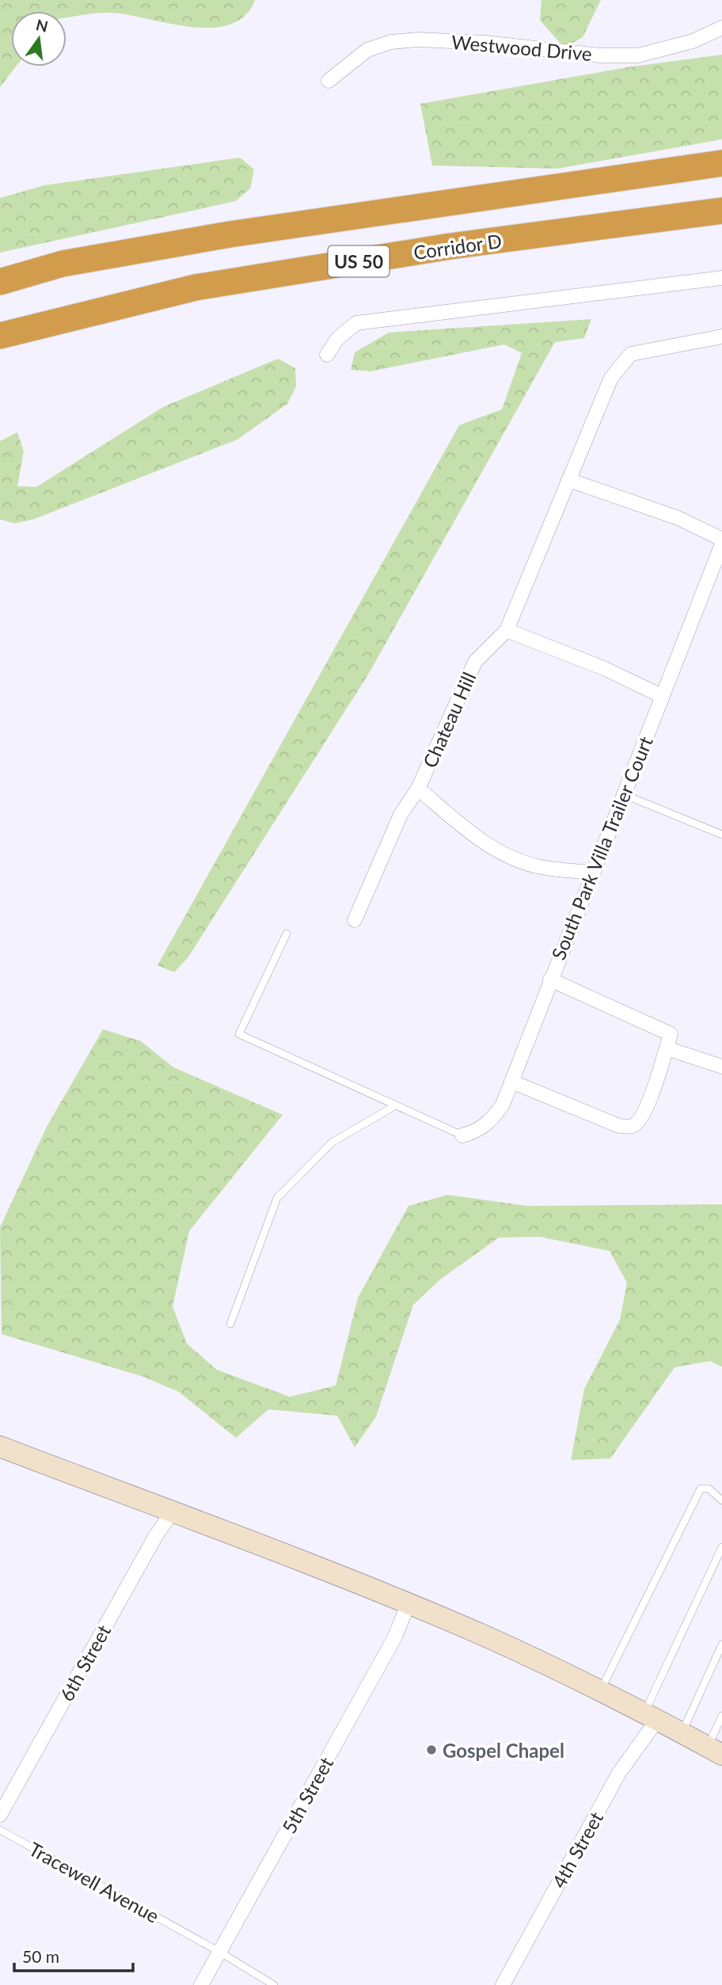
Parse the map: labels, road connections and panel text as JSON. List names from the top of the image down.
{
  "streets": {
    "highway": ["Corridor D", "US 50"],
    "street": [
      "Westwood Drive",
      "Chateau Hill",
      "South Park Villa Trailer Court",
      "6th Street",
      "5th Street",
      "4th Street"
    ],
    "lane": ["Tracewell Avenue"]
  },
  "crossings": [
    ["Chateau Hill", "South Park Villa Trailer Court"],
    ["5th Street", "Tracewell Avenue"]
  ],
  "places": ["Gospel Chapel"],
  "scale_bar": "50 m",
  "north": "top"
}
